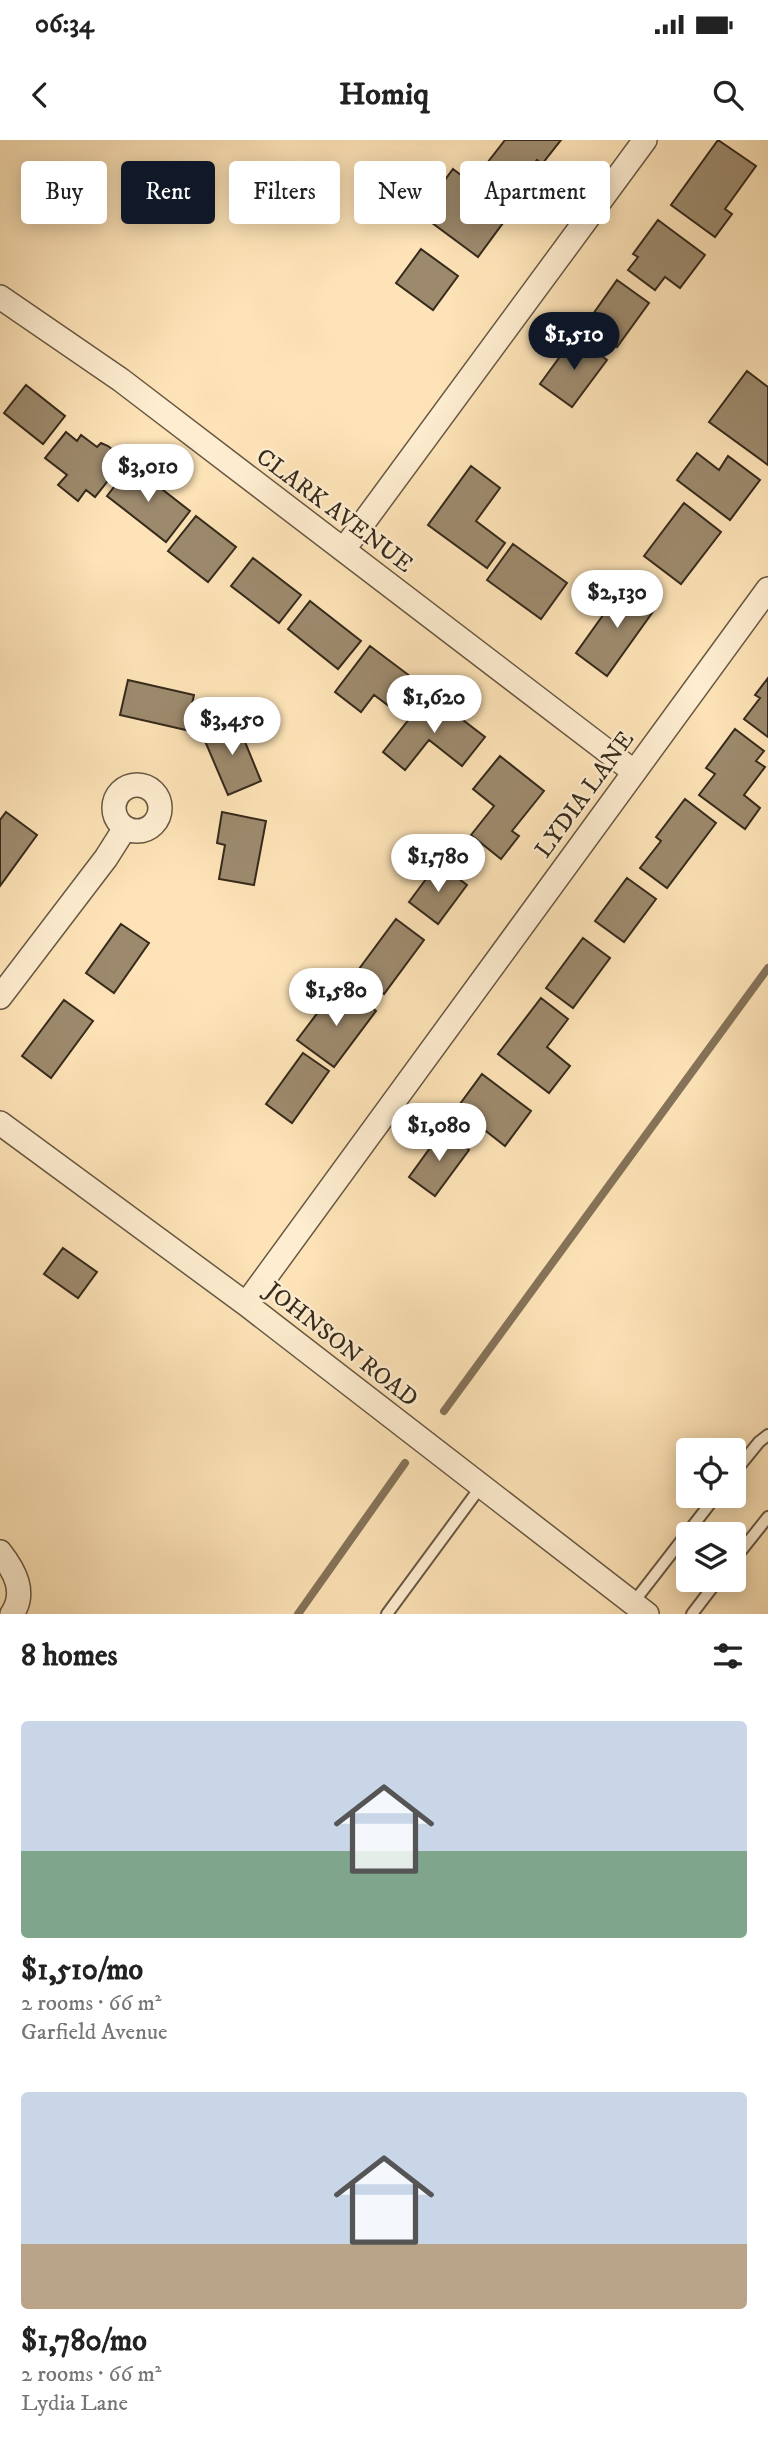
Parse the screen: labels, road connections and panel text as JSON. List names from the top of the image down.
{
  "streets": {
    "street": ["CLARK AVENUE", "LYDIA LANE", "JOHNSON ROAD"]
  },
  "crossings": [
    ["CLARK AVENUE", "LYDIA LANE"],
    ["LYDIA LANE", "JOHNSON ROAD"]
  ],
  "page": {
    "status": "06:34",
    "header": "Homiq",
    "chip": [
      "Buy",
      "Rent",
      "Filters",
      "New",
      "Apartment"
    ],
    "price": [
      "$1,510",
      "$3,010",
      "$2,130",
      "$1,620",
      "$3,450",
      "$1,780",
      "$1,580",
      "$1,080"
    ],
    "heading": "8 homes",
    "list": [
      {
        "name": "$1,510/mo",
        "note": "2 rooms · 66 m² · Garfield Avenue"
      },
      {
        "name": "$1,780/mo",
        "note": "2 rooms · 66 m² · Lydia Lane"
      }
    ]
  }
}
